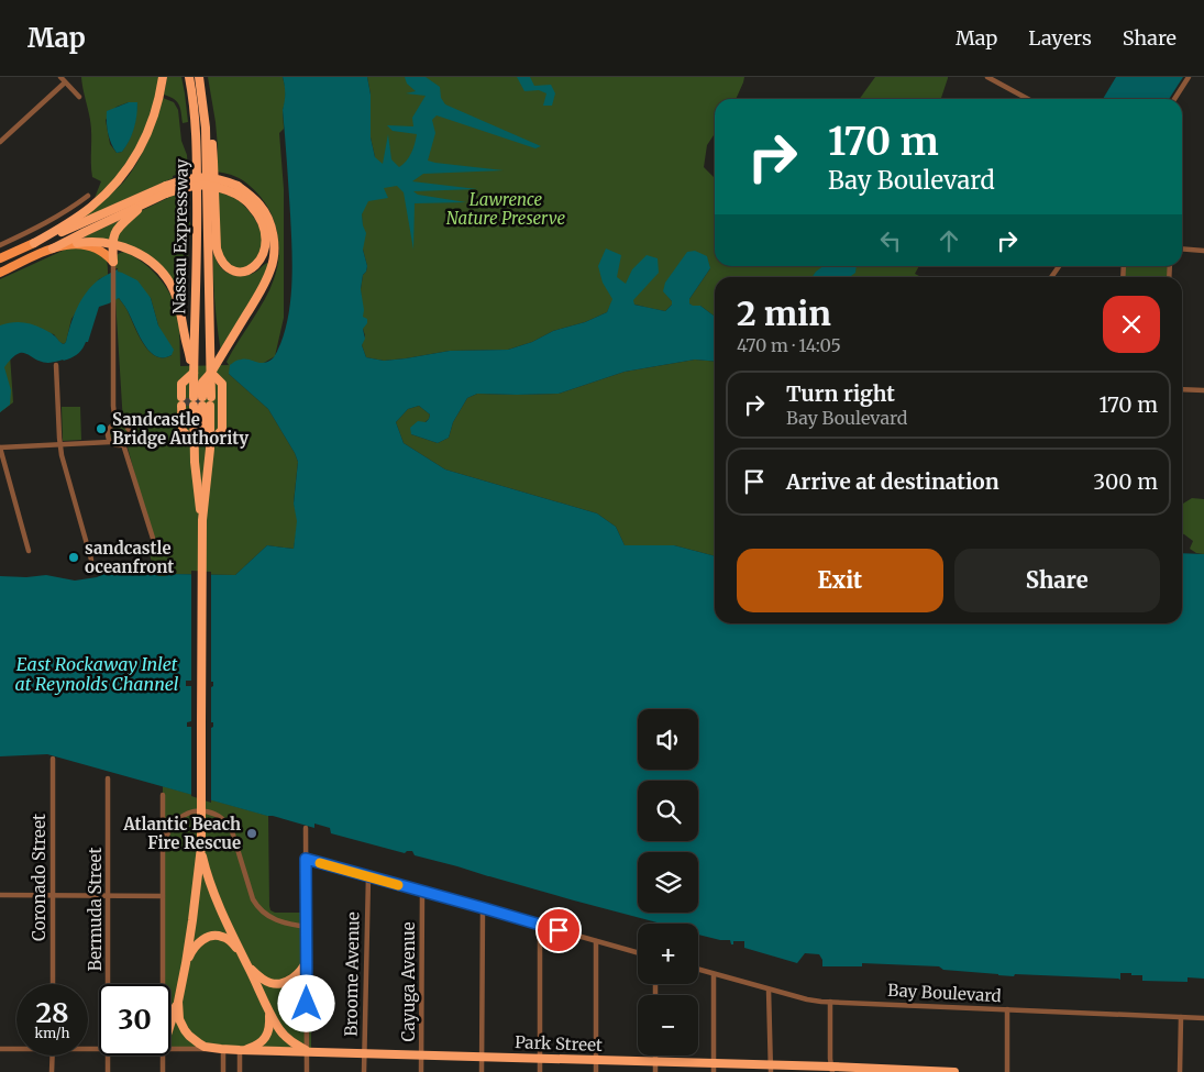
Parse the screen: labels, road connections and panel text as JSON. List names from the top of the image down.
{
  "streets": {
    "highway": ["Nassau Expressway", "Park Street"],
    "street": [
      "Coronado Street",
      "Bermuda Street",
      "Broome Avenue",
      "Cayuga Avenue",
      "Bay Boulevard"
    ]
  },
  "crossings": [
    ["Nassau Expressway", "Park Street"],
    ["Broome Avenue", "Park Street"],
    ["Cayuga Avenue", "Park Street"]
  ],
  "water": ["East Rockaway Inlet at Reynolds Channel"],
  "parks": ["Lawrence Nature Preserve"],
  "places": ["Sandcastle Bridge Authority", "sandcastle oceanfront", "Atlantic Beach Fire Rescue"],
  "page": {
    "header": "Map",
    "nav": ["Map", "Layers", "Share"],
    "turn": ["170 m", "Bay Boulevard"],
    "heading": ["2 min", "470 m · 14:05"],
    "list": [
      {
        "name": "Turn right",
        "note": "Bay Boulevard",
        "value": "170 m"
      },
      {
        "name": "Arrive at destination",
        "value": "300 m"
      }
    ],
    "buttons": ["Exit", "Share"],
    "map_buttons": ["+", "−"],
    "speed": "28 km/h",
    "limit": "30"
  }
}
